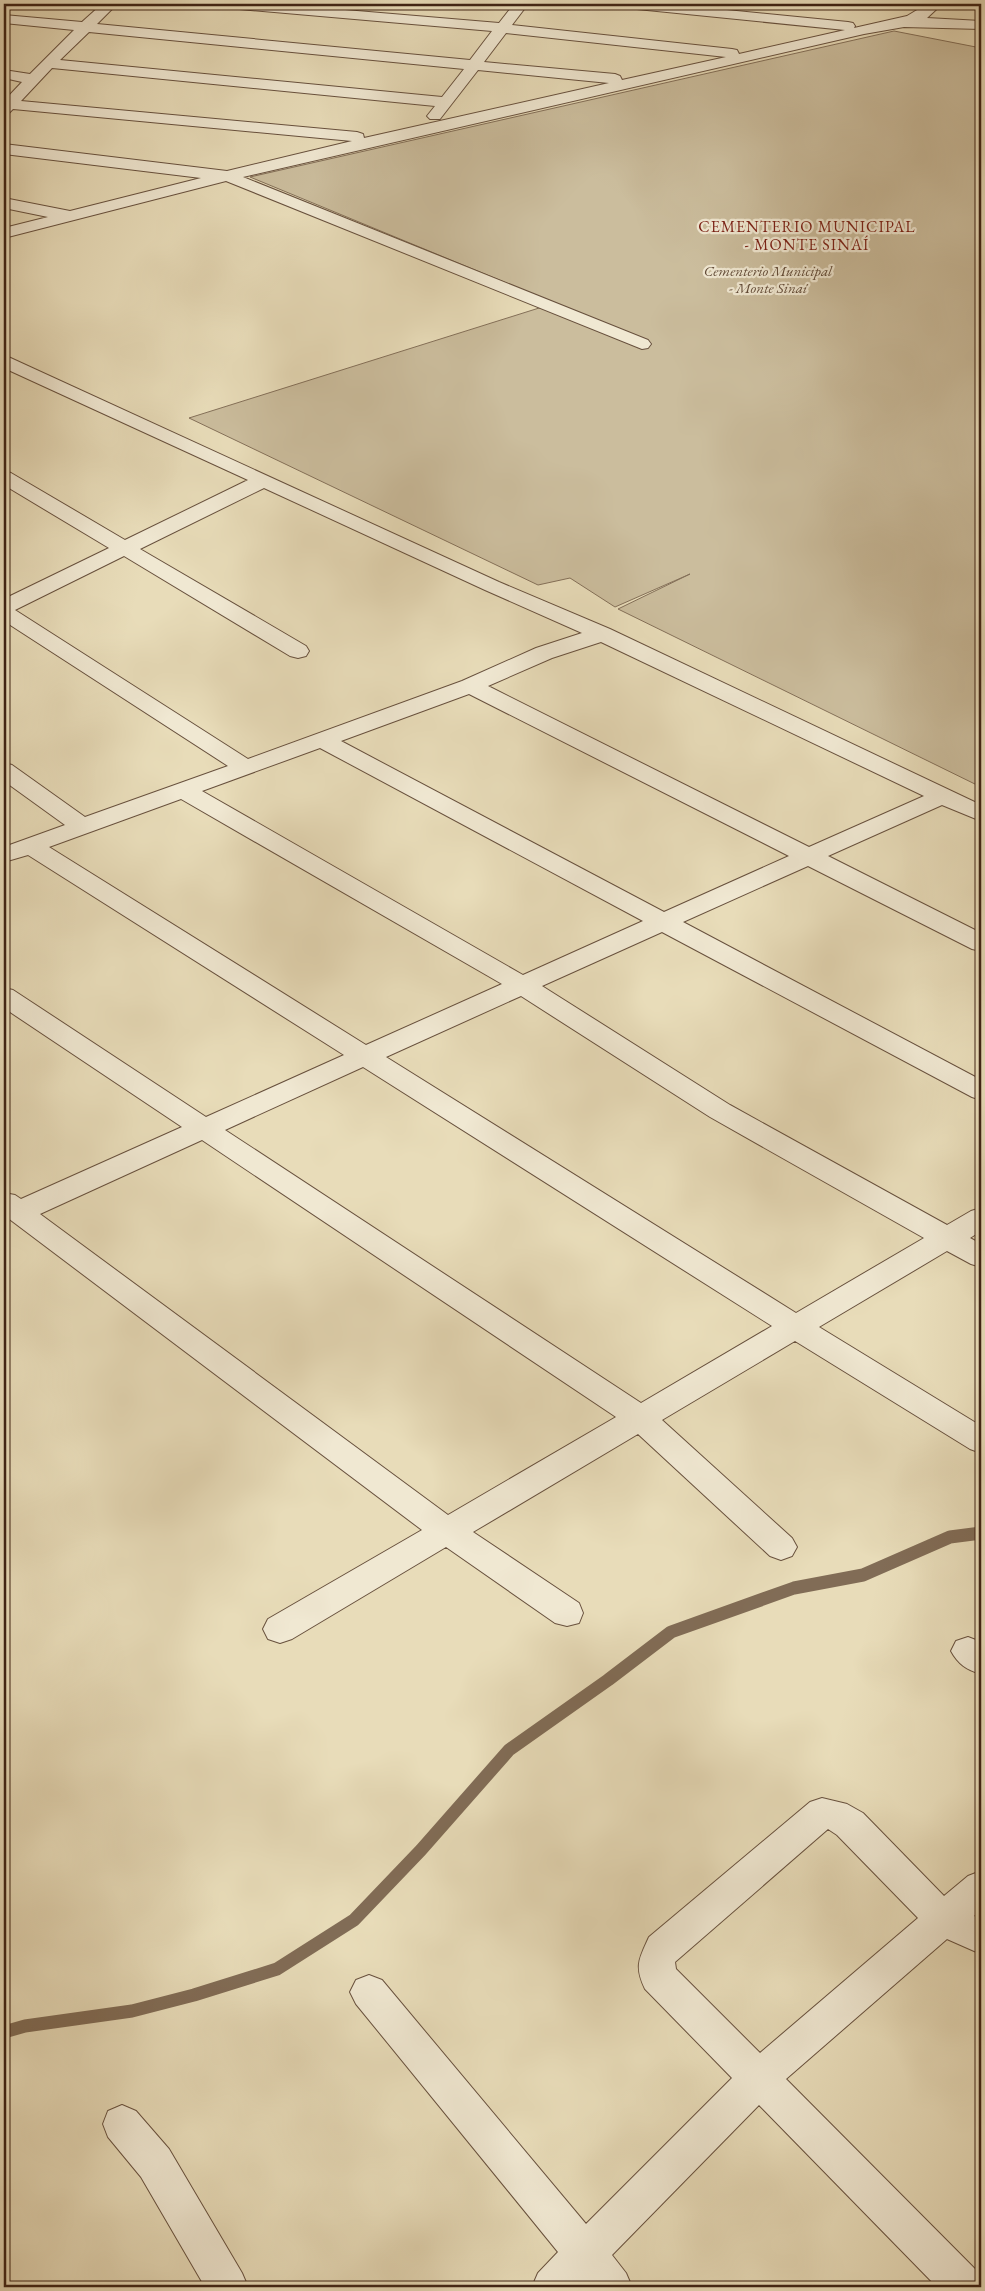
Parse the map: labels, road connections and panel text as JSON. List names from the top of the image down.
{
  "districts": ["CEMENTERIO MUNICIPAL - MONTE SINAÍ"],
  "parks": ["Cementerio Municipal - Monte Sinaí"]
}
